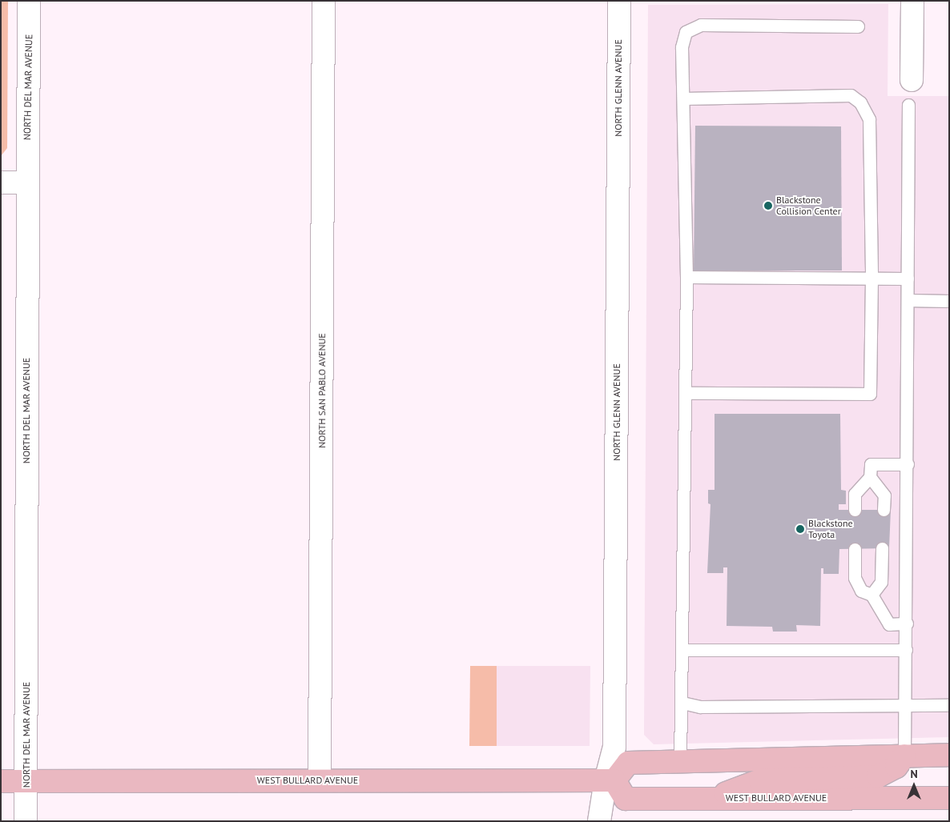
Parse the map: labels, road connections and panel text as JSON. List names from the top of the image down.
{
  "streets": {
    "main road": ["WEST BULLARD AVENUE"],
    "street": ["NORTH DEL MAR AVENUE", "NORTH GLENN AVENUE", "NORTH SAN PABLO AVENUE"]
  },
  "crossings": [
    ["NORTH DEL MAR AVENUE", "WEST BULLARD AVENUE"],
    ["NORTH GLENN AVENUE", "WEST BULLARD AVENUE"],
    ["NORTH SAN PABLO AVENUE", "WEST BULLARD AVENUE"]
  ],
  "places": ["Blackstone Collision Center", "Blackstone Toyota"],
  "north": "top"
}
